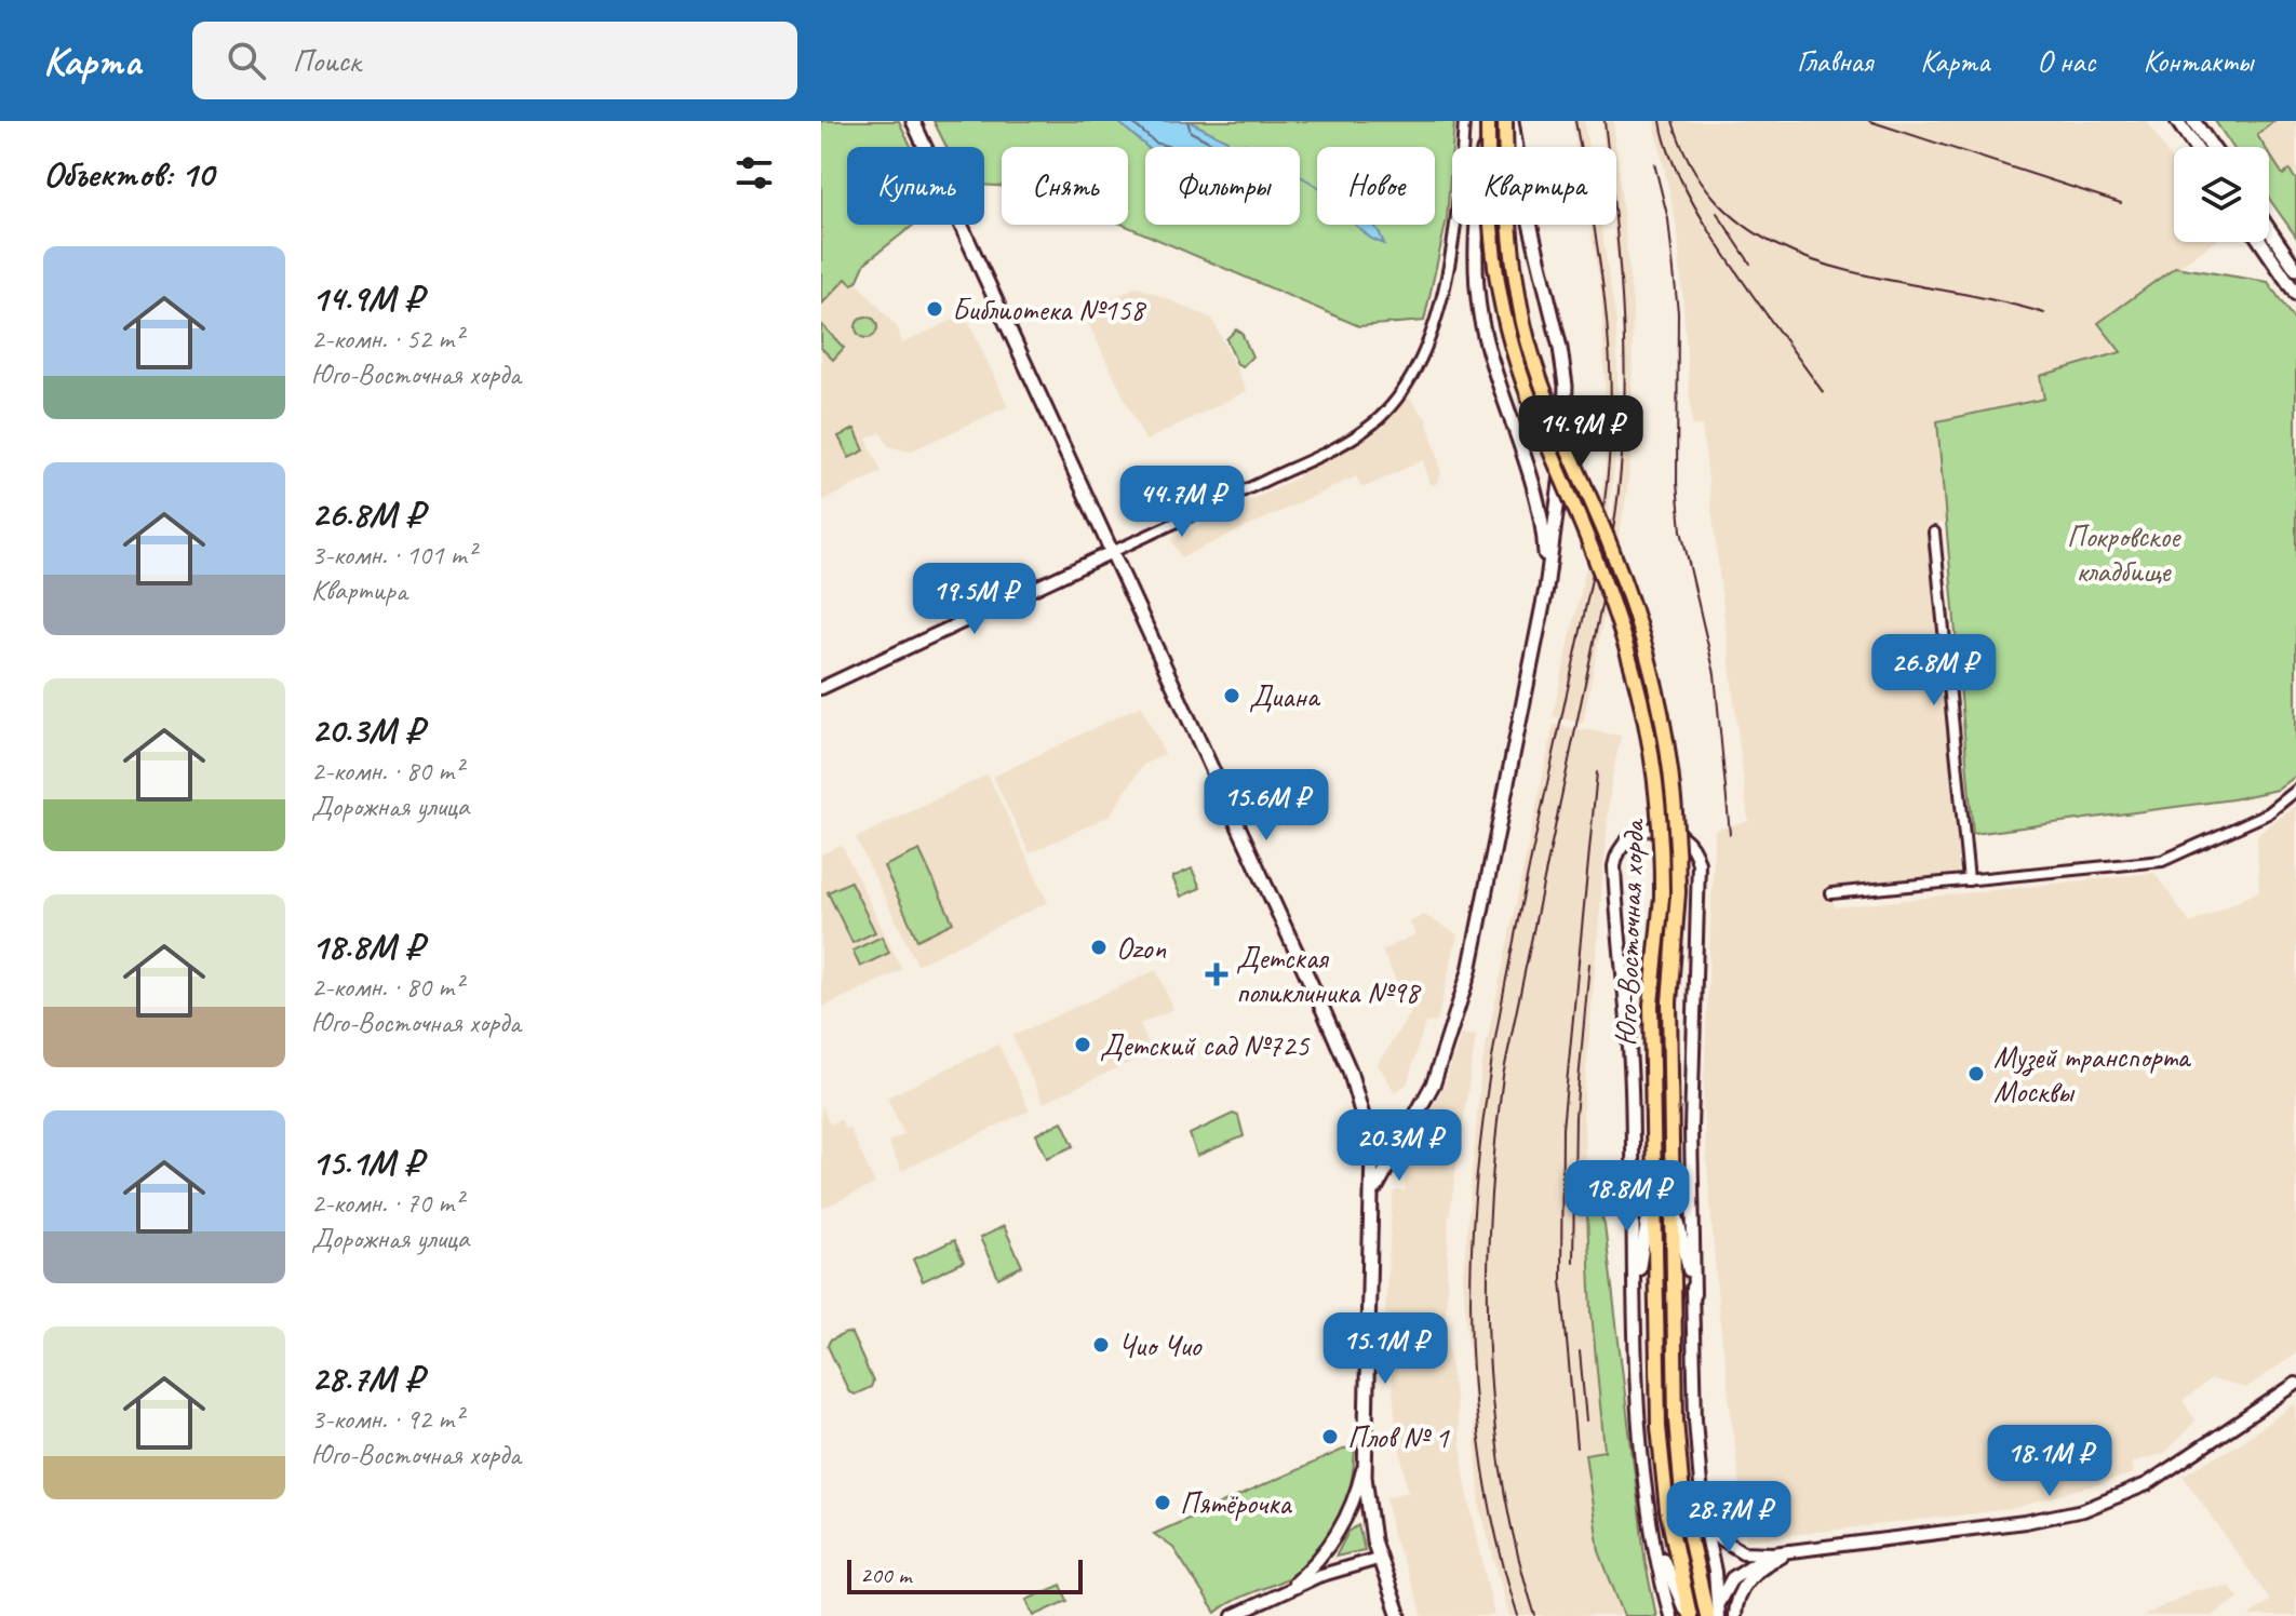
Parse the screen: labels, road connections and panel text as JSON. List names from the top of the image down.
{
  "streets": {
    "main road": ["Юго-Восточная хорда"]
  },
  "parks": ["Покровское кладбище"],
  "places": {
    "other": [
      "Библиотека №158",
      "Диана",
      "Ozon",
      "Детский сад №725",
      "Музей транспорта Москвы",
      "Чио Чио",
      "Плов № 1",
      "Пятёрочка"
    ],
    "health": ["Детская поликлиника №98"]
  },
  "scale_bar": "200 m",
  "page": {
    "header": "Карта",
    "search": "Поиск",
    "nav": [
      "Главная",
      "Карта",
      "О нас",
      "Контакты"
    ],
    "heading": "Объектов: 10",
    "chip": [
      "Купить",
      "Снять",
      "Фильтры",
      "Новое",
      "Квартира"
    ],
    "list": [
      {
        "name": "14.9M ₽",
        "note": "2-комн. · 52 m² · Юго-Восточная хорда"
      },
      {
        "name": "26.8M ₽",
        "note": "3-комн. · 101 m² · Квартира"
      },
      {
        "name": "20.3M ₽",
        "note": "2-комн. · 80 m² · Дорожная улица"
      },
      {
        "name": "18.8M ₽",
        "note": "2-комн. · 80 m² · Юго-Восточная хорда"
      },
      {
        "name": "15.1M ₽",
        "note": "2-комн. · 70 m² · Дорожная улица"
      },
      {
        "name": "28.7M ₽",
        "note": "3-комн. · 92 m² · Юго-Восточная хорда"
      }
    ],
    "price": [
      "14.9M ₽",
      "44.7M ₽",
      "19.5M ₽",
      "26.8M ₽",
      "15.6M ₽",
      "20.3M ₽",
      "18.8M ₽",
      "15.1M ₽",
      "18.1M ₽",
      "28.7M ₽"
    ],
    "scale": "200 m"
  }
}
